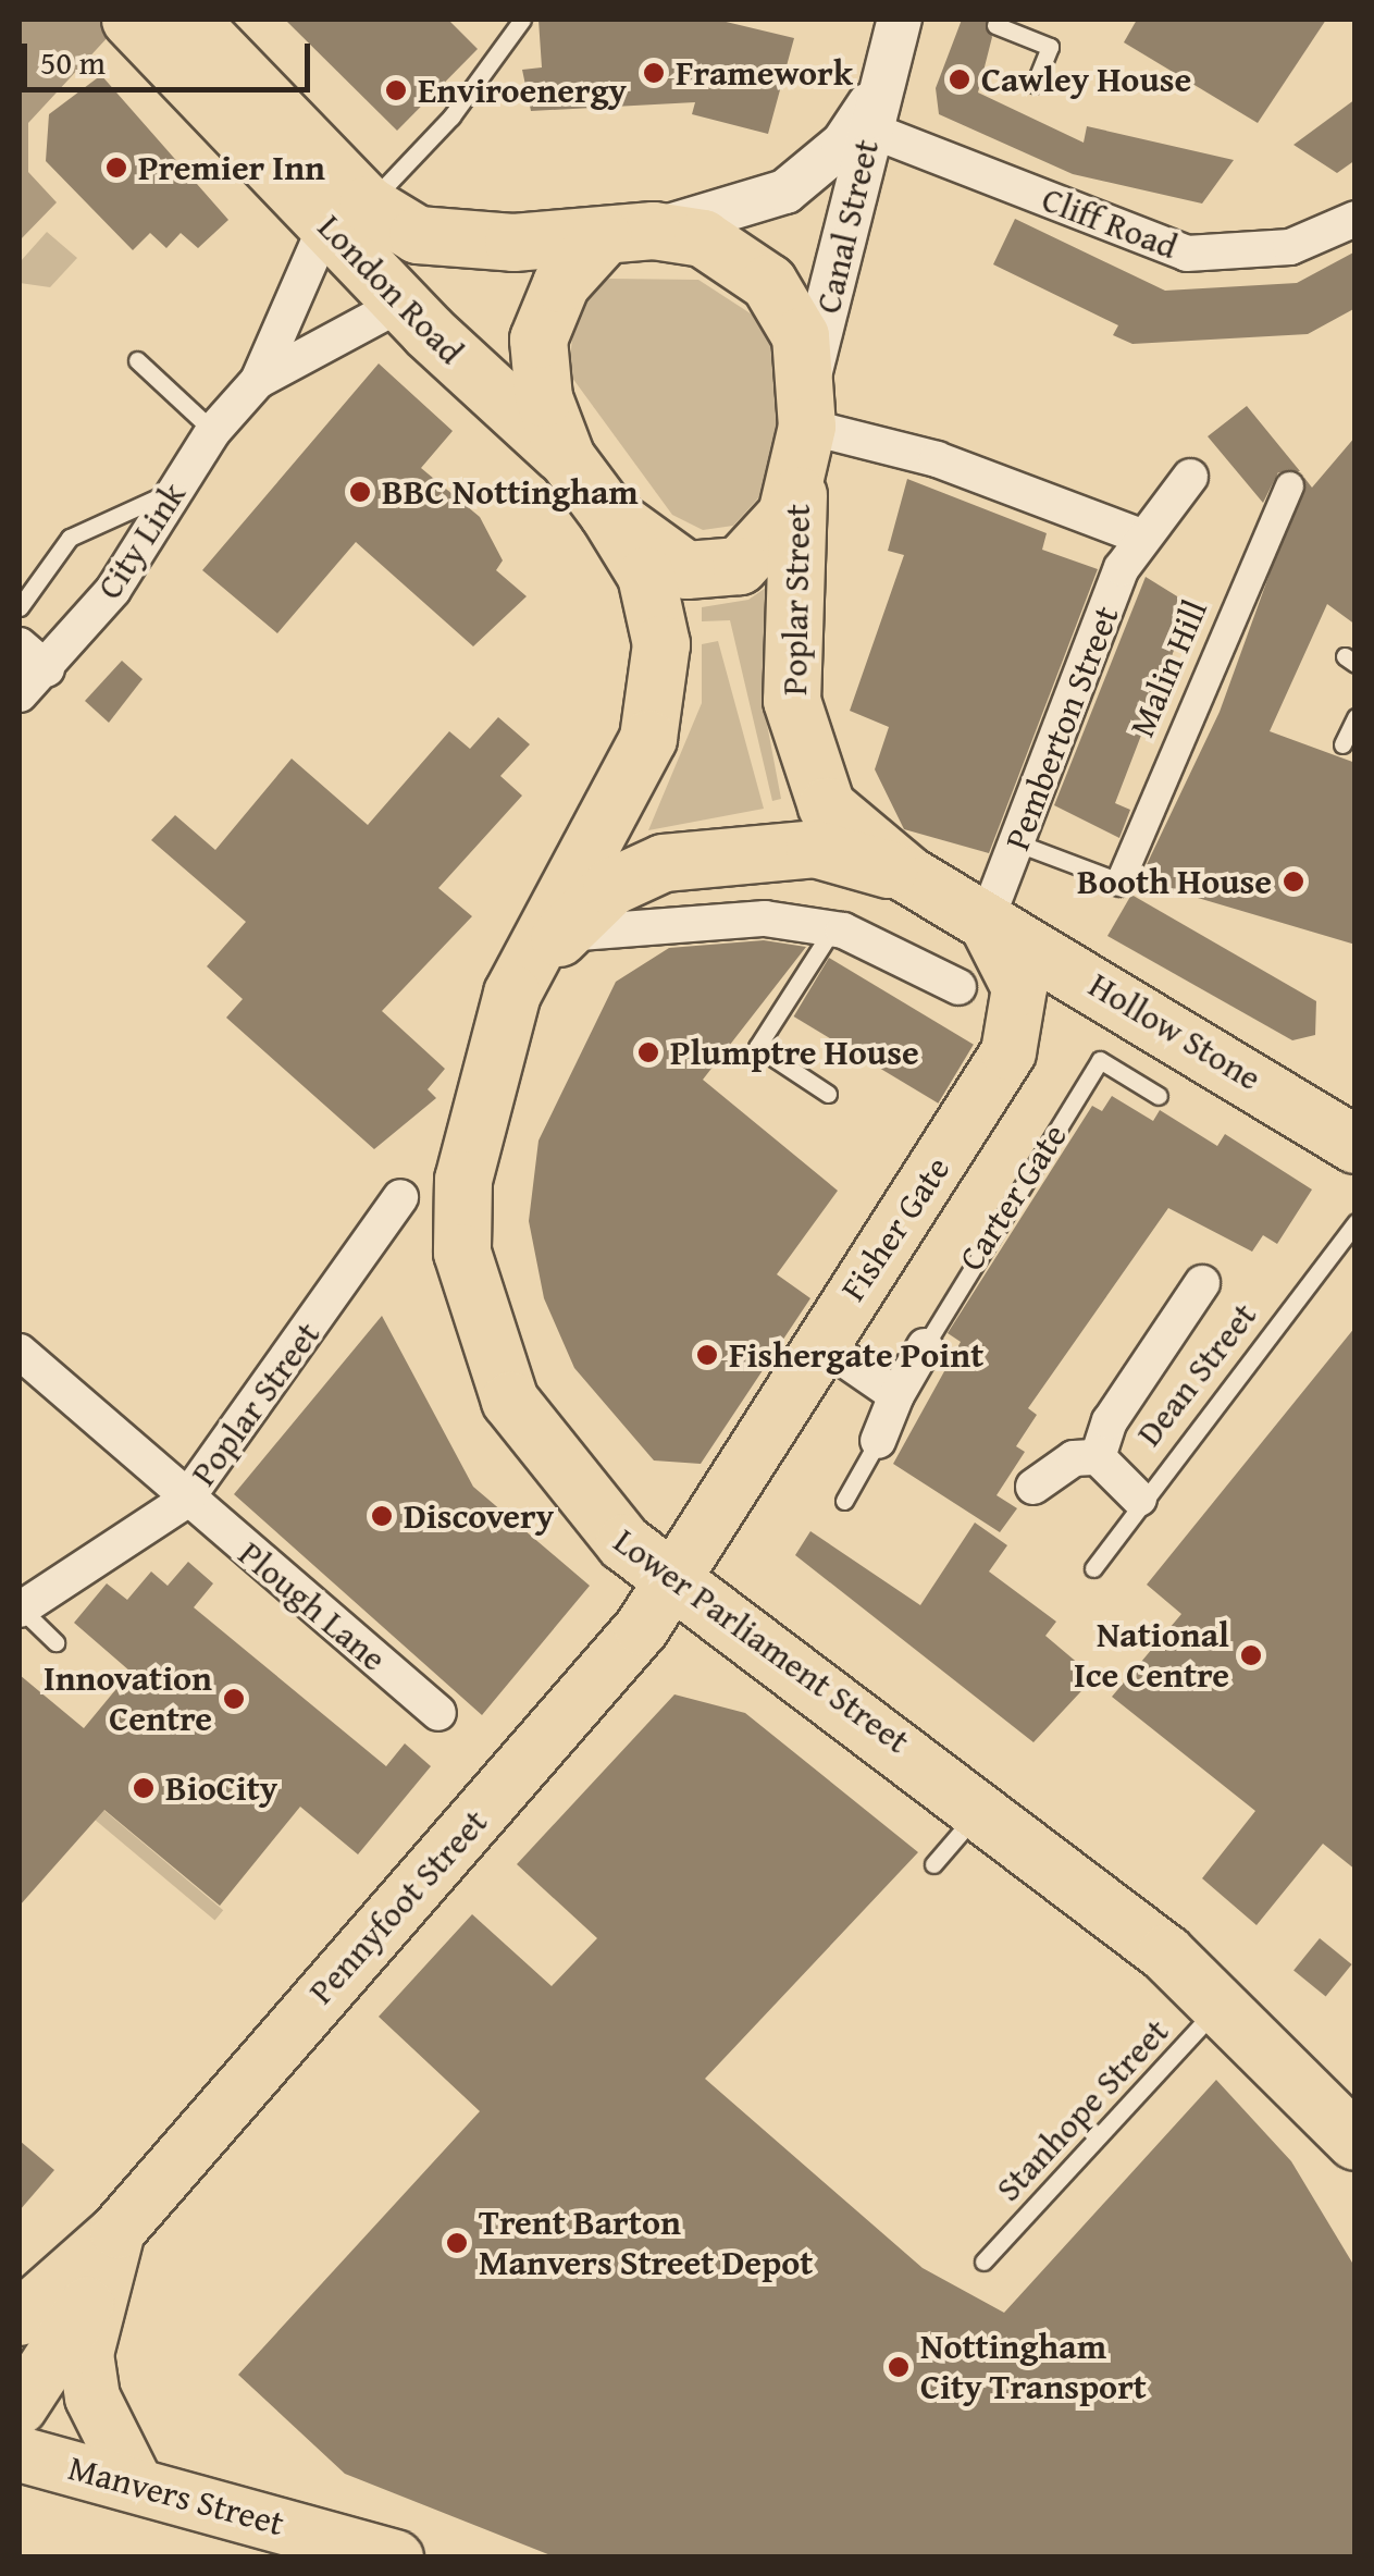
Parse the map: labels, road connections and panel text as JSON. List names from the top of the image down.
{
  "streets": {
    "highway": [
      "London Road",
      "Poplar Street",
      "Hollow Stone",
      "Lower Parliament Street"
    ],
    "main road": ["Fisher Gate", "Pennyfoot Street", "Manvers Street"],
    "street": [
      "Cliff Road",
      "Canal Street",
      "City Link",
      "Malin Hill",
      "Pemberton Street",
      "Carter Gate",
      "Plough Lane"
    ],
    "lane": ["Dean Street", "Stanhope Street"]
  },
  "crossings": [
    ["Cliff Road", "Canal Street"],
    ["Canal Street", "London Road"],
    ["Canal Street", "Poplar Street"],
    ["Canal Street", "Lower Parliament Street"],
    ["London Road", "City Link"],
    ["London Road", "Poplar Street"],
    ["London Road", "Lower Parliament Street"],
    ["Poplar Street", "Pemberton Street"],
    ["Poplar Street", "Hollow Stone"],
    ["Poplar Street", "Fisher Gate"],
    ["Poplar Street", "Plough Lane"],
    ["Poplar Street", "Lower Parliament Street"],
    ["Pemberton Street", "Hollow Stone"],
    ["Pemberton Street", "Fisher Gate"],
    ["Hollow Stone", "Fisher Gate"],
    ["Fisher Gate", "Lower Parliament Street"],
    ["Fisher Gate", "Pennyfoot Street"],
    ["Lower Parliament Street", "Pennyfoot Street"],
    ["Lower Parliament Street", "Stanhope Street"],
    ["Pennyfoot Street", "Manvers Street"]
  ],
  "places": [
    "Framework",
    "Cawley House",
    "Enviroenergy",
    "Premier Inn",
    "BBC Nottingham",
    "Booth House",
    "Plumptre House",
    "Fishergate Point",
    "Discovery",
    "National Ice Centre",
    "Innovation Centre",
    "BioCity",
    "Trent Barton Manvers Street Depot",
    "Nottingham City Transport"
  ],
  "scale_bar": "50 m"
}
